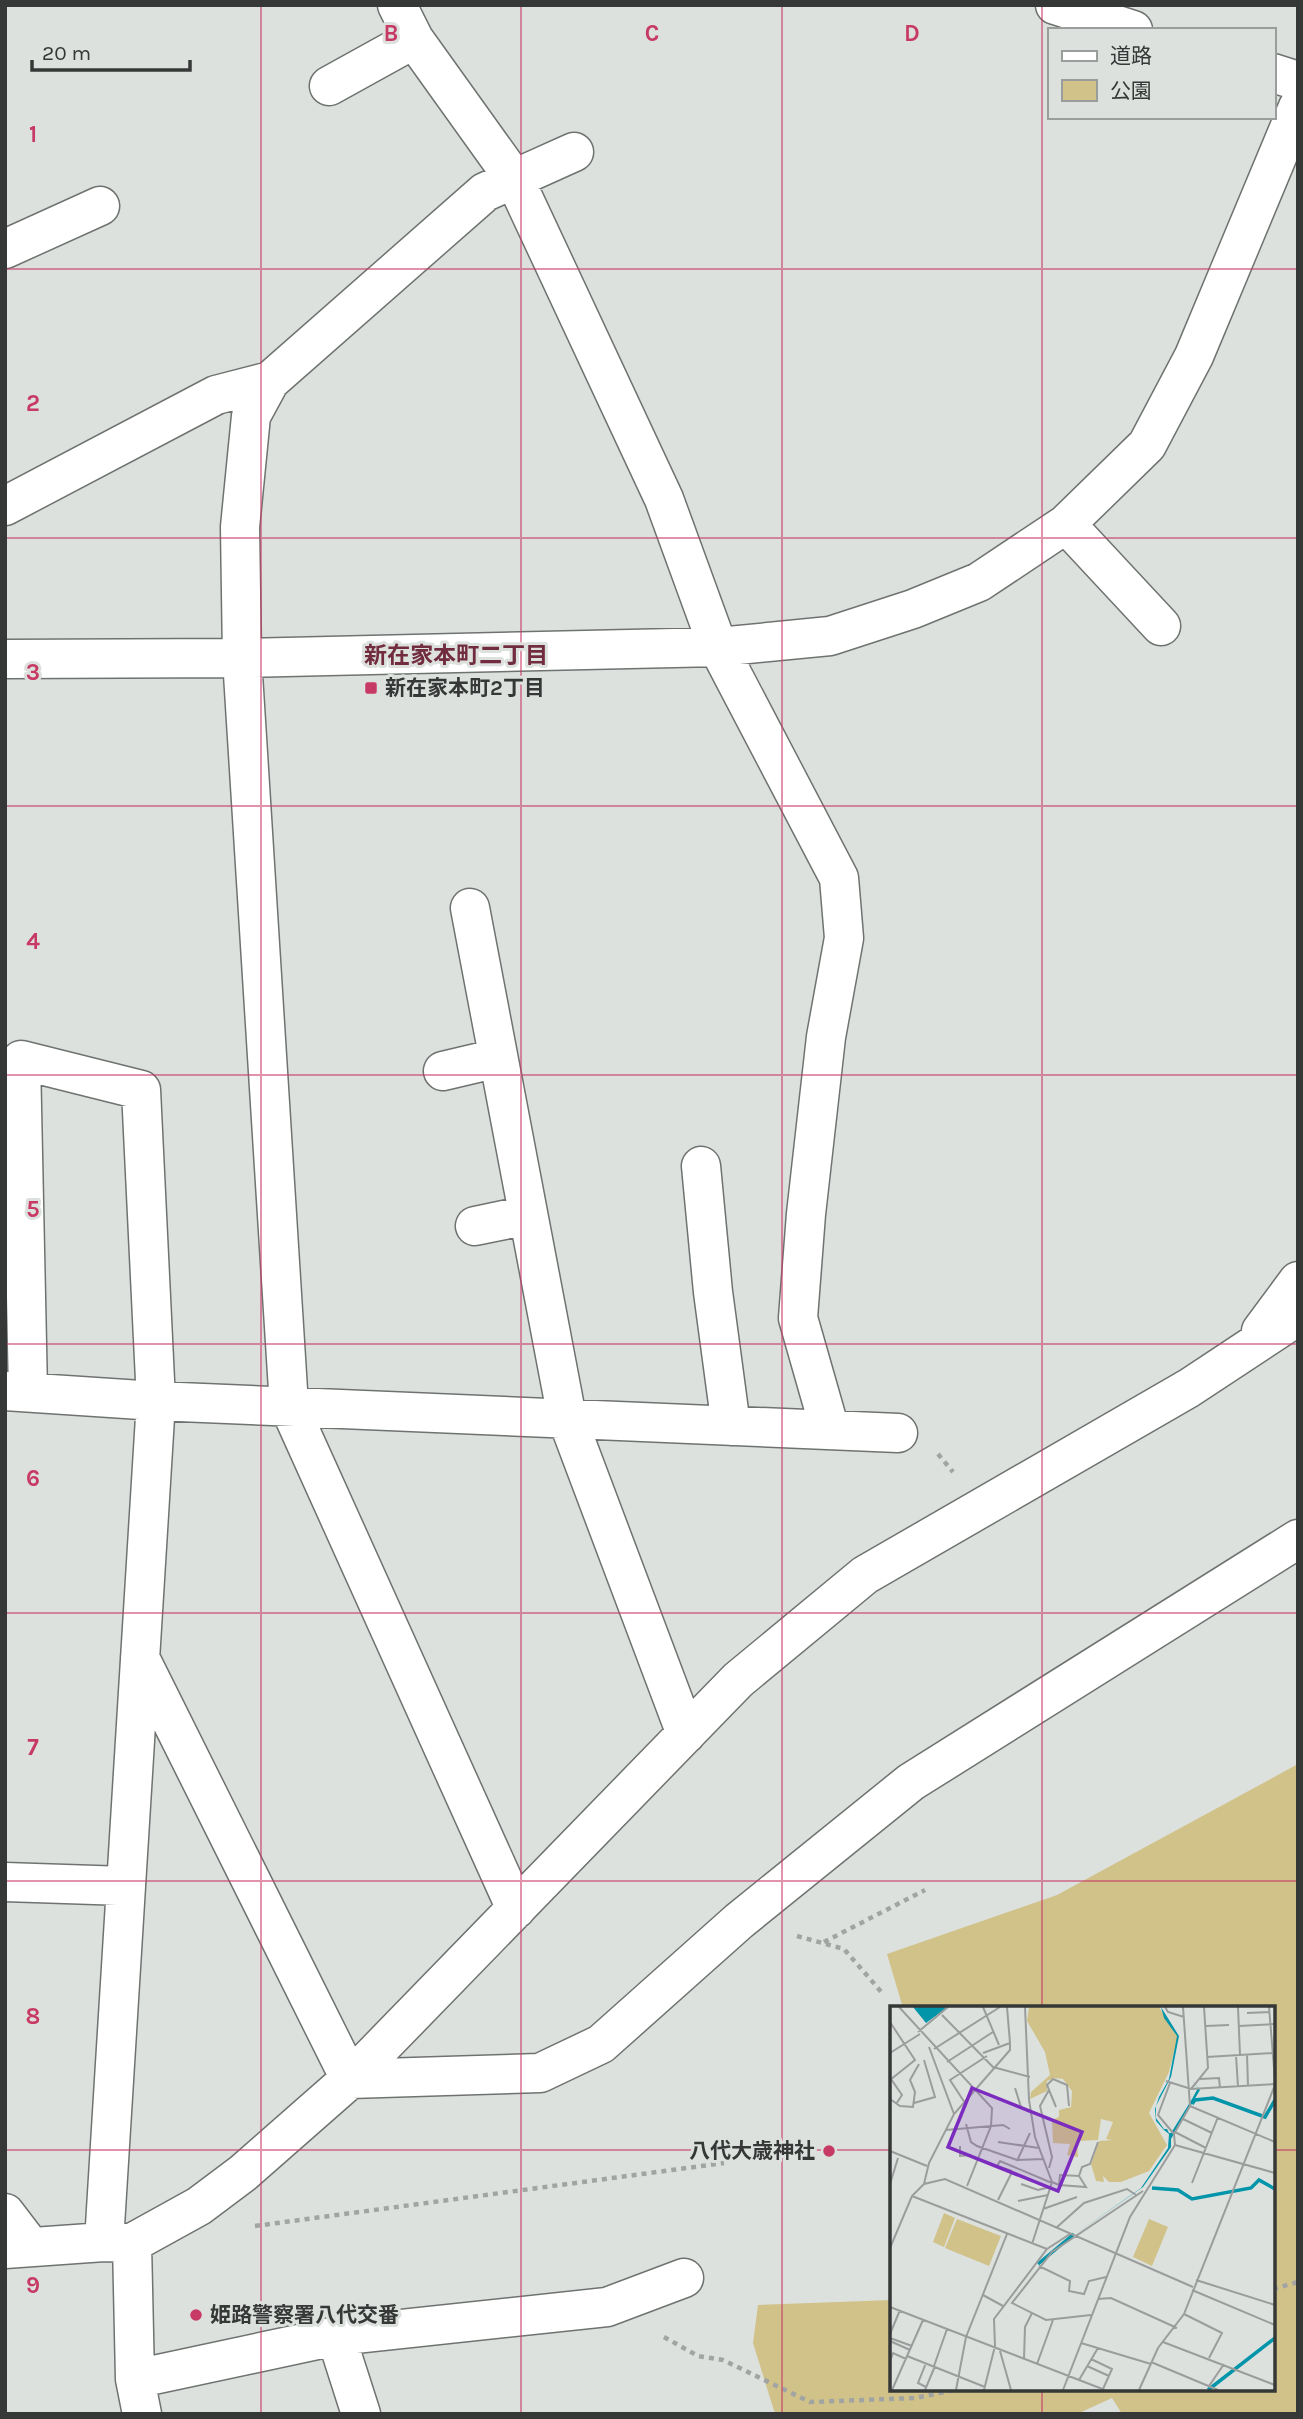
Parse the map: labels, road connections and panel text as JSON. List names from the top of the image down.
{
  "districts": ["新在家本町二丁目"],
  "places": {
    "transit": ["新在家本町2丁目"],
    "other": ["八代大歳神社", "姫路警察署八代交番"]
  },
  "legend": ["道路", "公園"],
  "scale_bar": "20 m",
  "grid": {
    "columns": ["B", "C", "D"],
    "rows": [
      "1",
      "2",
      "3",
      "4",
      "5",
      "6",
      "7",
      "8",
      "9"
    ]
  }
}
